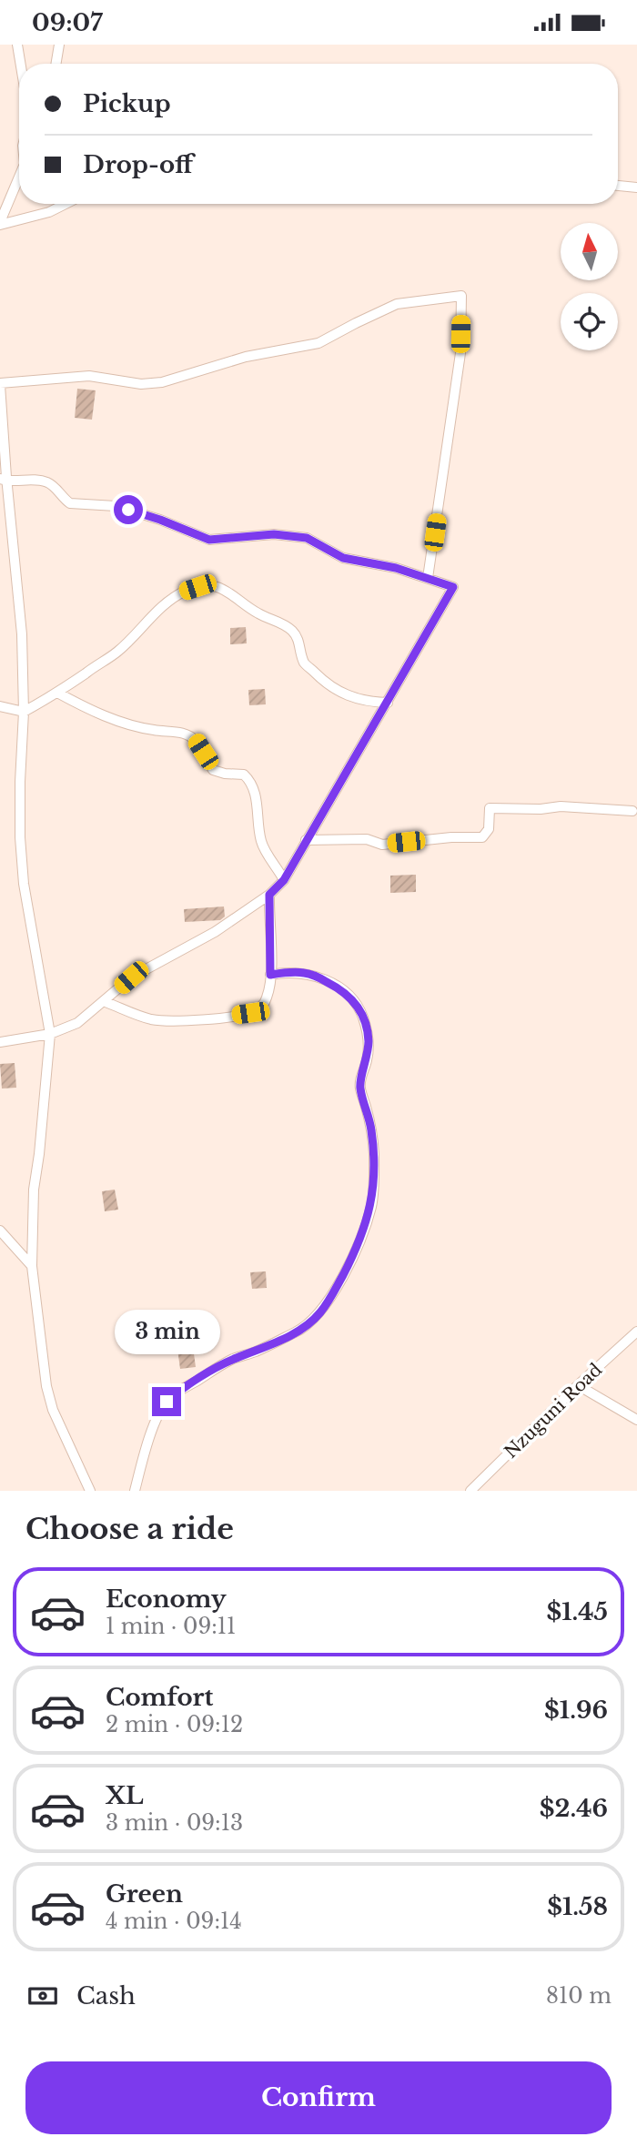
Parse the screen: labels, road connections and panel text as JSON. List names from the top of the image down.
{
  "streets": {
    "street": ["Nzuguni Road"]
  },
  "north": "top",
  "page": {
    "status": "09:07",
    "banner": ["Pickup", "Drop-off"],
    "bubble": "3 min",
    "heading": "Choose a ride",
    "list": [
      {
        "name": "Economy",
        "note": "1 min · 09:11",
        "value": "$1.45"
      },
      {
        "name": "Comfort",
        "note": "2 min · 09:12",
        "value": "$1.96"
      },
      {
        "name": "XL",
        "note": "3 min · 09:13",
        "value": "$2.46"
      },
      {
        "name": "Green",
        "note": "4 min · 09:14",
        "value": "$1.58"
      }
    ],
    "pay": ["Cash", "810 m"],
    "buttons": "Confirm"
  }
}
